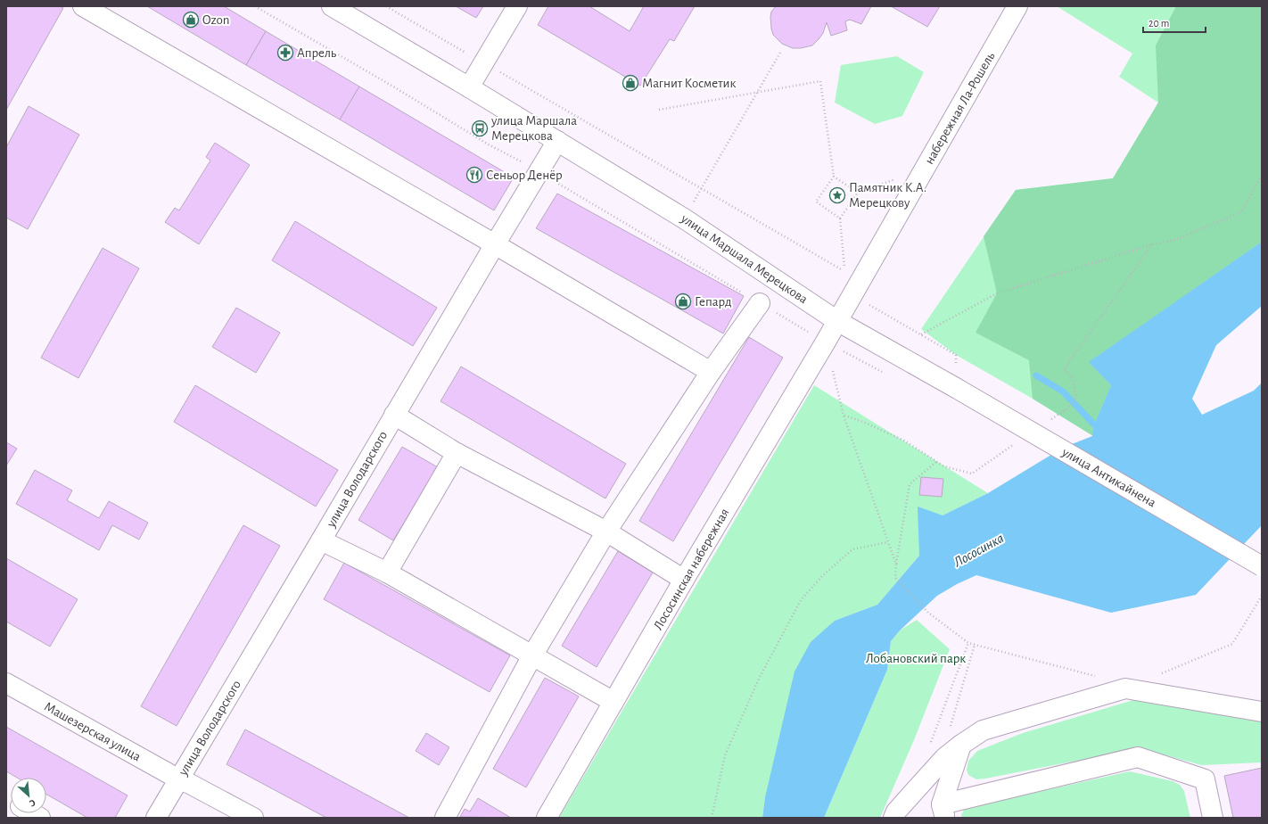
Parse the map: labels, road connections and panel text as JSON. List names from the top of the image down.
{
  "streets": {
    "street": [
      "набережная Ла-Рошель",
      "улица Маршала Мерецкова",
      "улица Антикайнена",
      "улица Володарского",
      "Лососинская набережная",
      "Машезерская улица"
    ]
  },
  "crossings": [
    ["набережная Ла-Рошель", "улица Маршала Мерецкова"],
    ["набережная Ла-Рошель", "Лососинская набережная"],
    ["улица Маршала Мерецкова", "улица Антикайнена"],
    ["улица Маршала Мерецкова", "улица Володарского"],
    ["улица Маршала Мерецкова", "Лососинская набережная"],
    ["улица Володарского", "Машезерская улица"]
  ],
  "water": ["Лососинка"],
  "parks": ["Лобановский парк"],
  "places": {
    "shop": ["Ozon", "Магнит Косметик", "Гепард"],
    "pharmacy": ["Апрель"],
    "bus stop": ["улица Маршала Мерецкова"],
    "restaurant": ["Сеньор Денёр"],
    "place": ["Памятник К.А. Мерецкову"]
  },
  "scale_bar": "20 m",
  "north": "bottom right"
}
